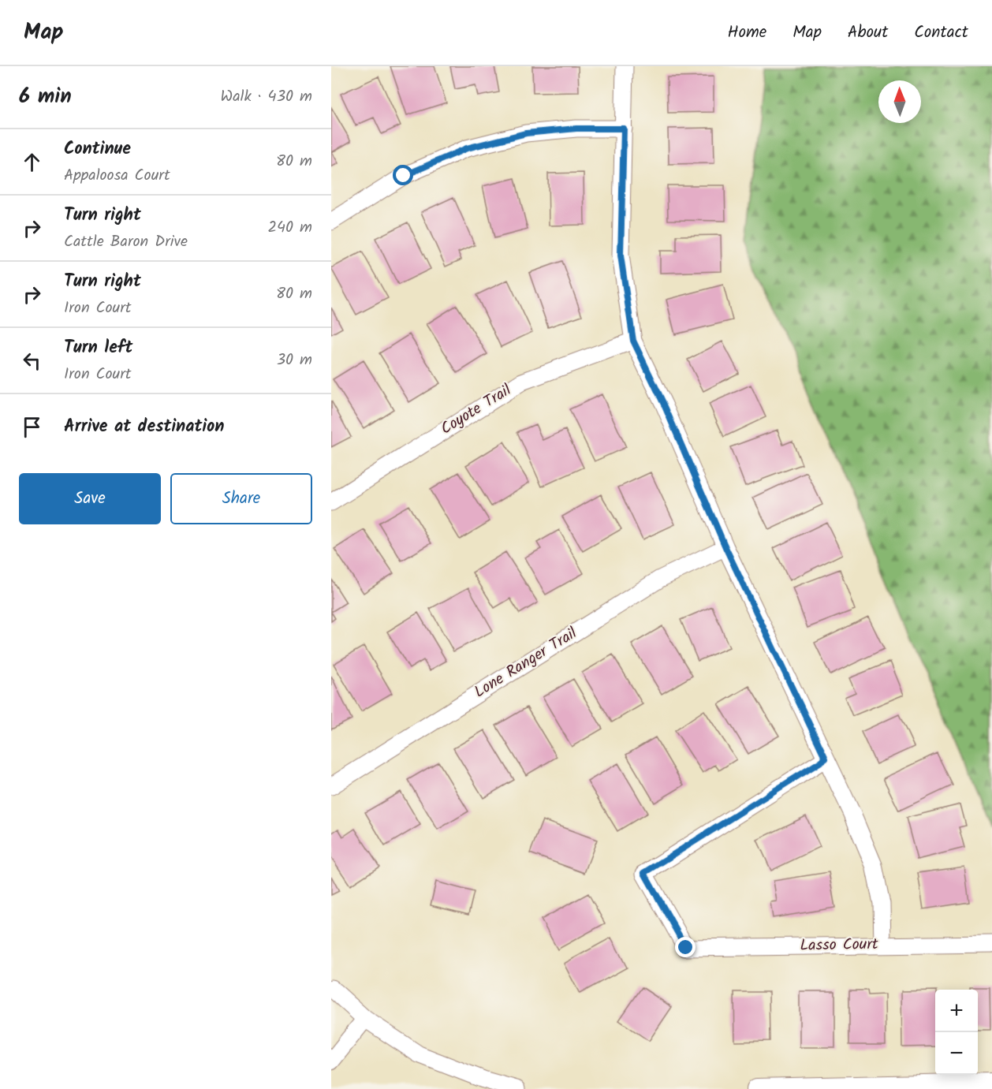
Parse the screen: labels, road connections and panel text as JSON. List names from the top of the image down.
{
  "streets": {
    "street": ["Coyote Trail", "Lone Ranger Trail", "Lasso Court"]
  },
  "north": "top",
  "page": {
    "header": "Map",
    "nav": [
      "Home",
      "Map",
      "About",
      "Contact"
    ],
    "heading": ["6 min", "Walk · 430 m"],
    "list": [
      ["Continue", "Appaloosa Court", "80 m"],
      ["Turn right", "Cattle Baron Drive", "240 m"],
      ["Turn right", "Iron Court", "80 m"],
      ["Turn left", "Iron Court", "30 m"],
      "Arrive at destination"
    ],
    "buttons": ["Save", "Share"],
    "map_buttons": ["+", "−"]
  }
}
